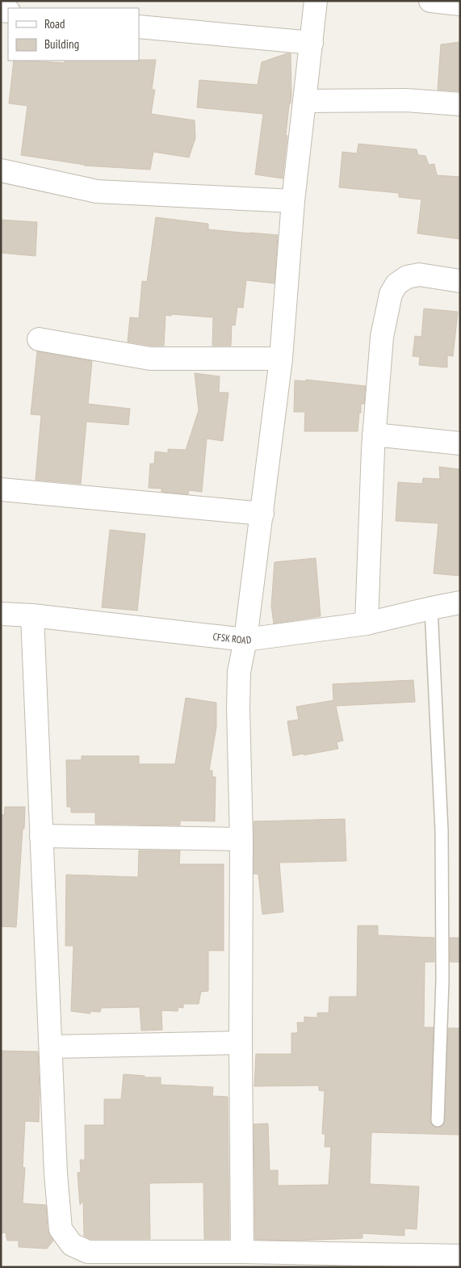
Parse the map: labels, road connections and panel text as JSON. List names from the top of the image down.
{
  "streets": {
    "street": ["CFSK ROAD"]
  },
  "legend": ["Road", "Building"]
}
